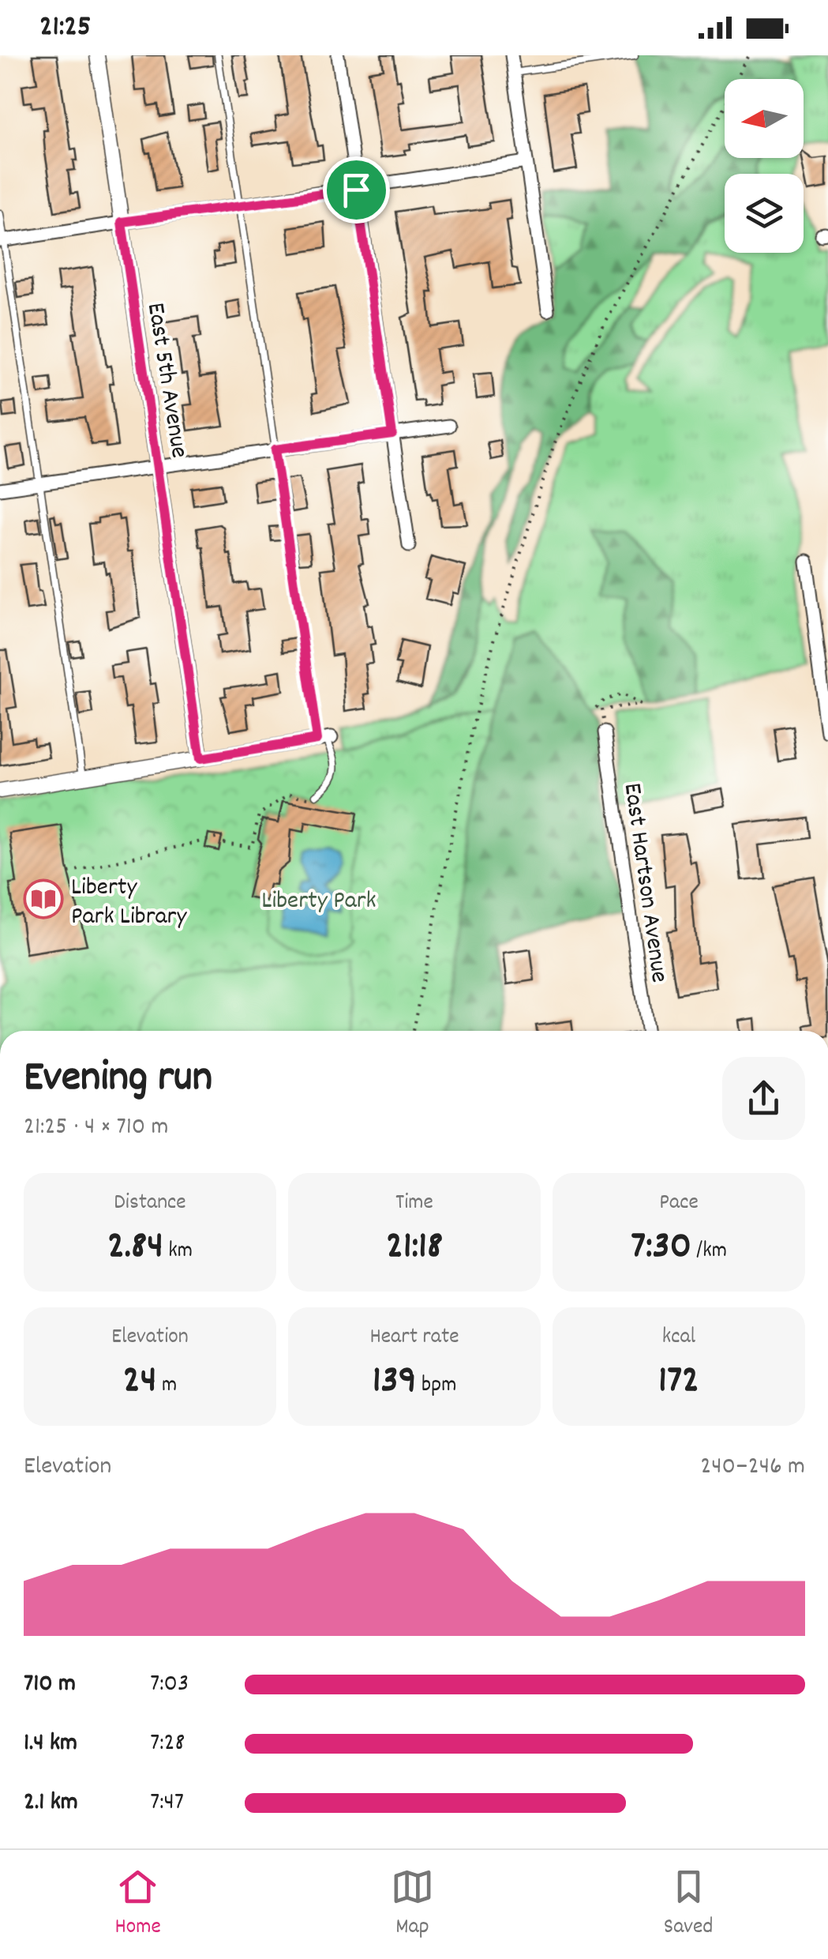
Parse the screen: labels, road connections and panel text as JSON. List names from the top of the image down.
{
  "streets": {
    "street": ["East 5th Avenue", "East Hartson Avenue"]
  },
  "parks": ["Liberty Park"],
  "places": {
    "library": ["Liberty Park Library"]
  },
  "north": "left",
  "page": {
    "status": "21:25",
    "heading": ["Evening run", "21:25 · 4 × 710 m"],
    "stats": [
      ["Distance", "2.84 km"],
      ["Time", "21:18"],
      ["Pace", "7:30 /km"],
      ["Elevation", "24 m"],
      ["Heart rate", "139 bpm"],
      ["kcal", "172"]
    ],
    "chart": ["Elevation", "240–246 m"],
    "list": [
      {
        "name": "710 m",
        "note": "7:03"
      },
      {
        "name": "1.4 km",
        "note": "7:28"
      },
      {
        "name": "2.1 km",
        "note": "7:47"
      }
    ],
    "tabs": ["Home", "Map", "Saved"]
  }
}
